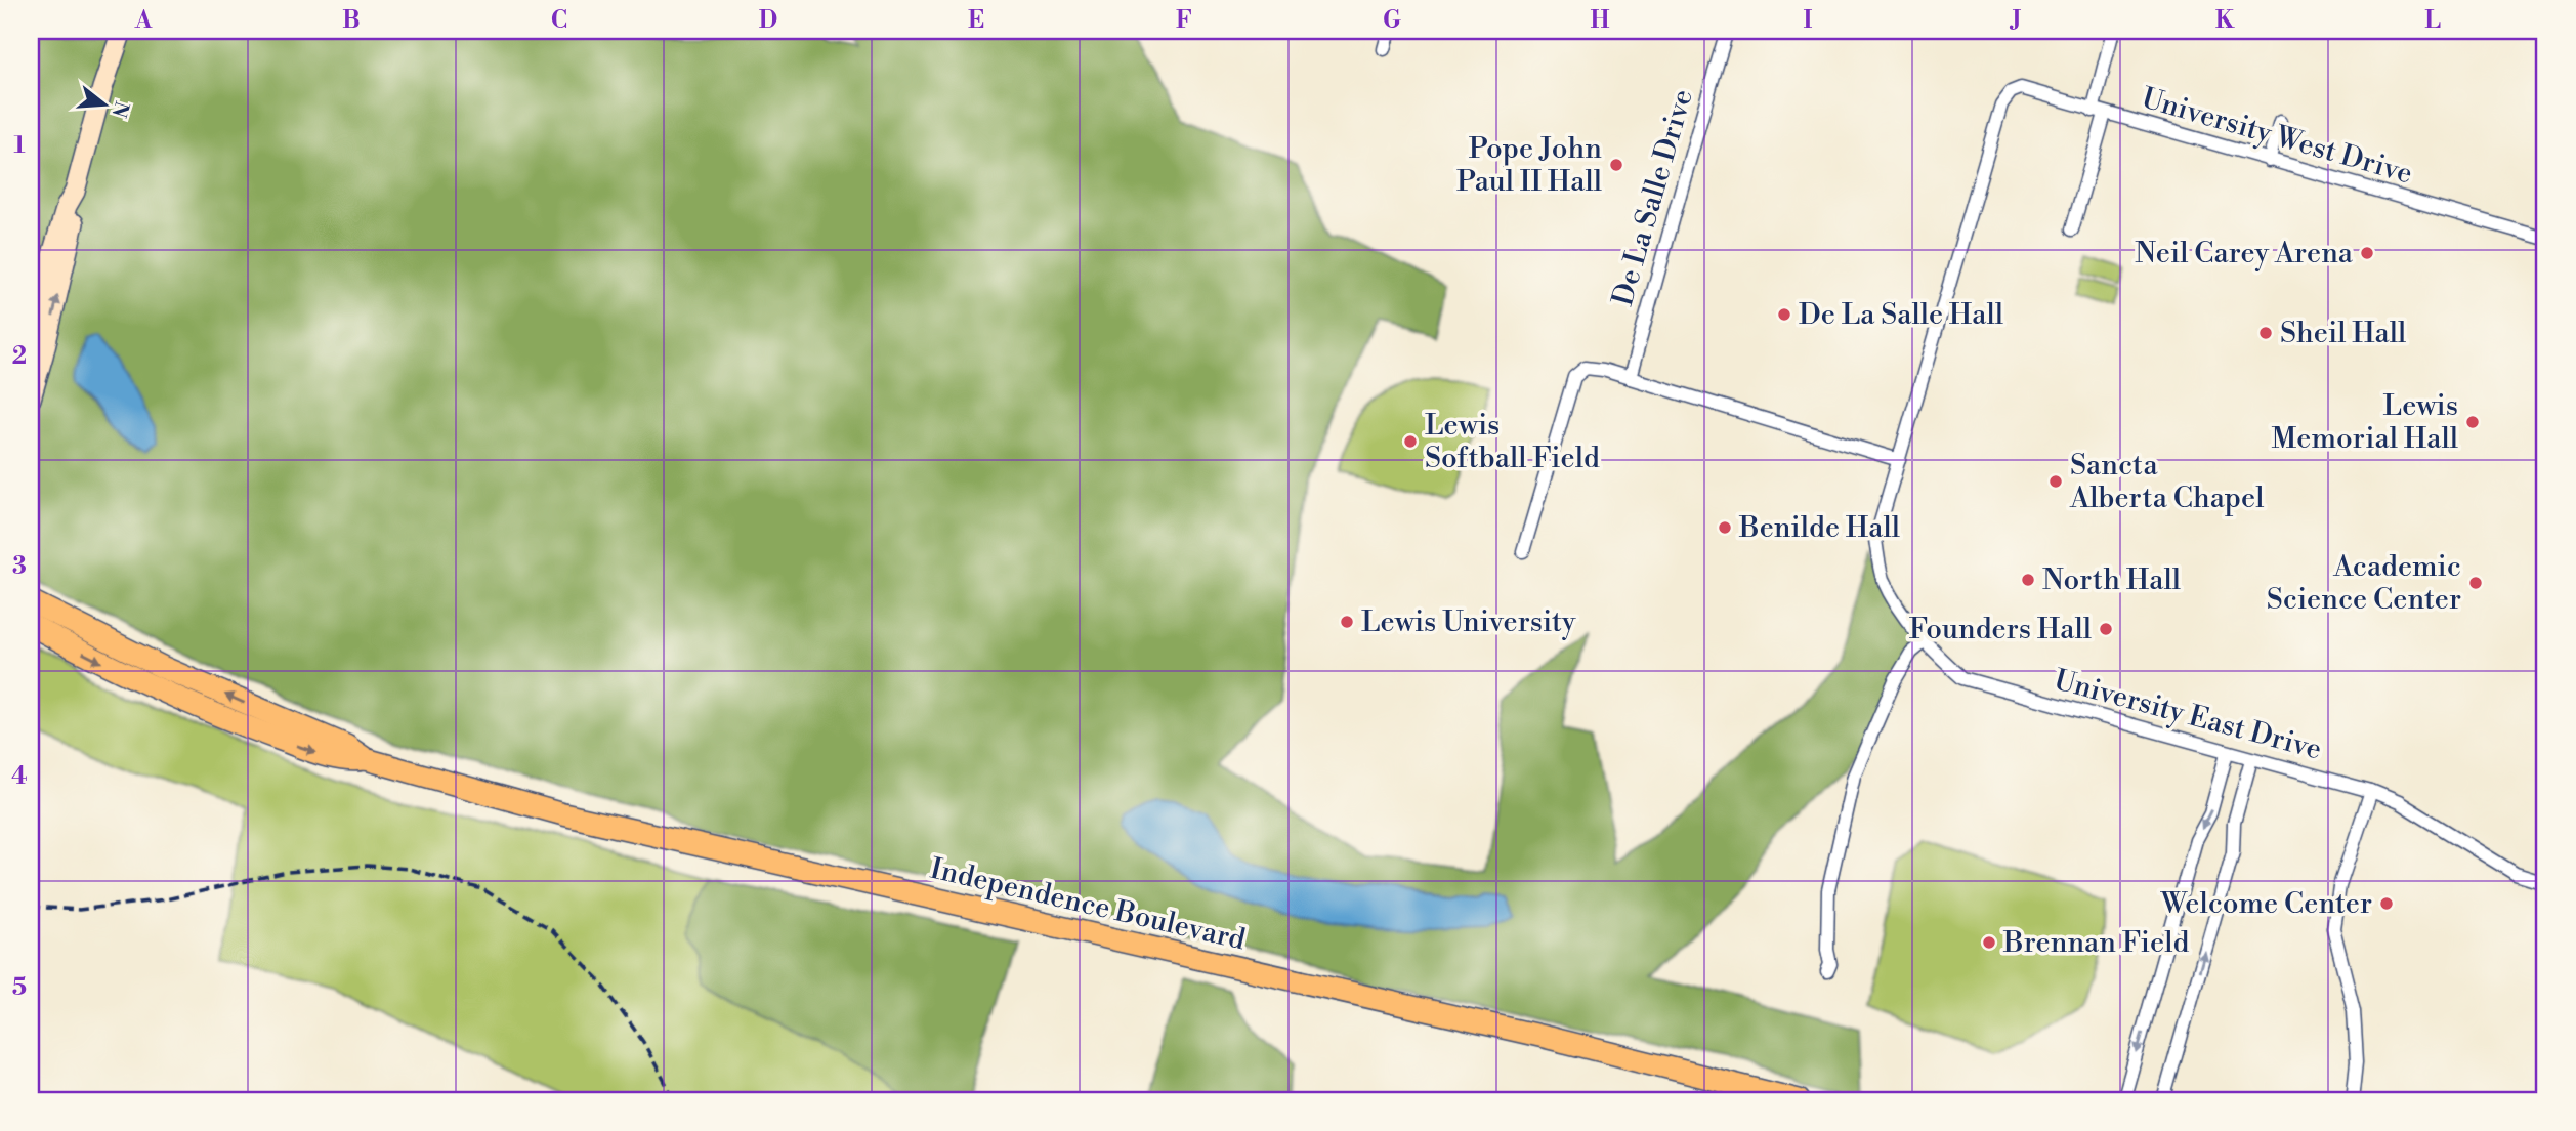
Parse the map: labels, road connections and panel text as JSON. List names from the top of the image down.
{
  "streets": {
    "main road": ["Independence Boulevard"],
    "street": ["University West Drive", "De La Salle Drive", "University East Drive"]
  },
  "crossings": [
    ["University West Drive", "University East Drive"]
  ],
  "places": [
    "Pope John Paul II Hall",
    "Neil Carey Arena",
    "De La Salle Hall",
    "Sheil Hall",
    "Lewis Memorial Hall",
    "Lewis Softball Field",
    "Sancta Alberta Chapel",
    "Benilde Hall",
    "North Hall",
    "Academic Science Center",
    "Lewis University",
    "Founders Hall",
    "Welcome Center",
    "Brennan Field"
  ],
  "north": "right",
  "grid": {
    "columns": [
      "A",
      "B",
      "C",
      "D",
      "E",
      "F",
      "G",
      "H",
      "I",
      "J",
      "K",
      "L"
    ],
    "rows": [
      "1",
      "2",
      "3",
      "4",
      "5"
    ]
  }
}
